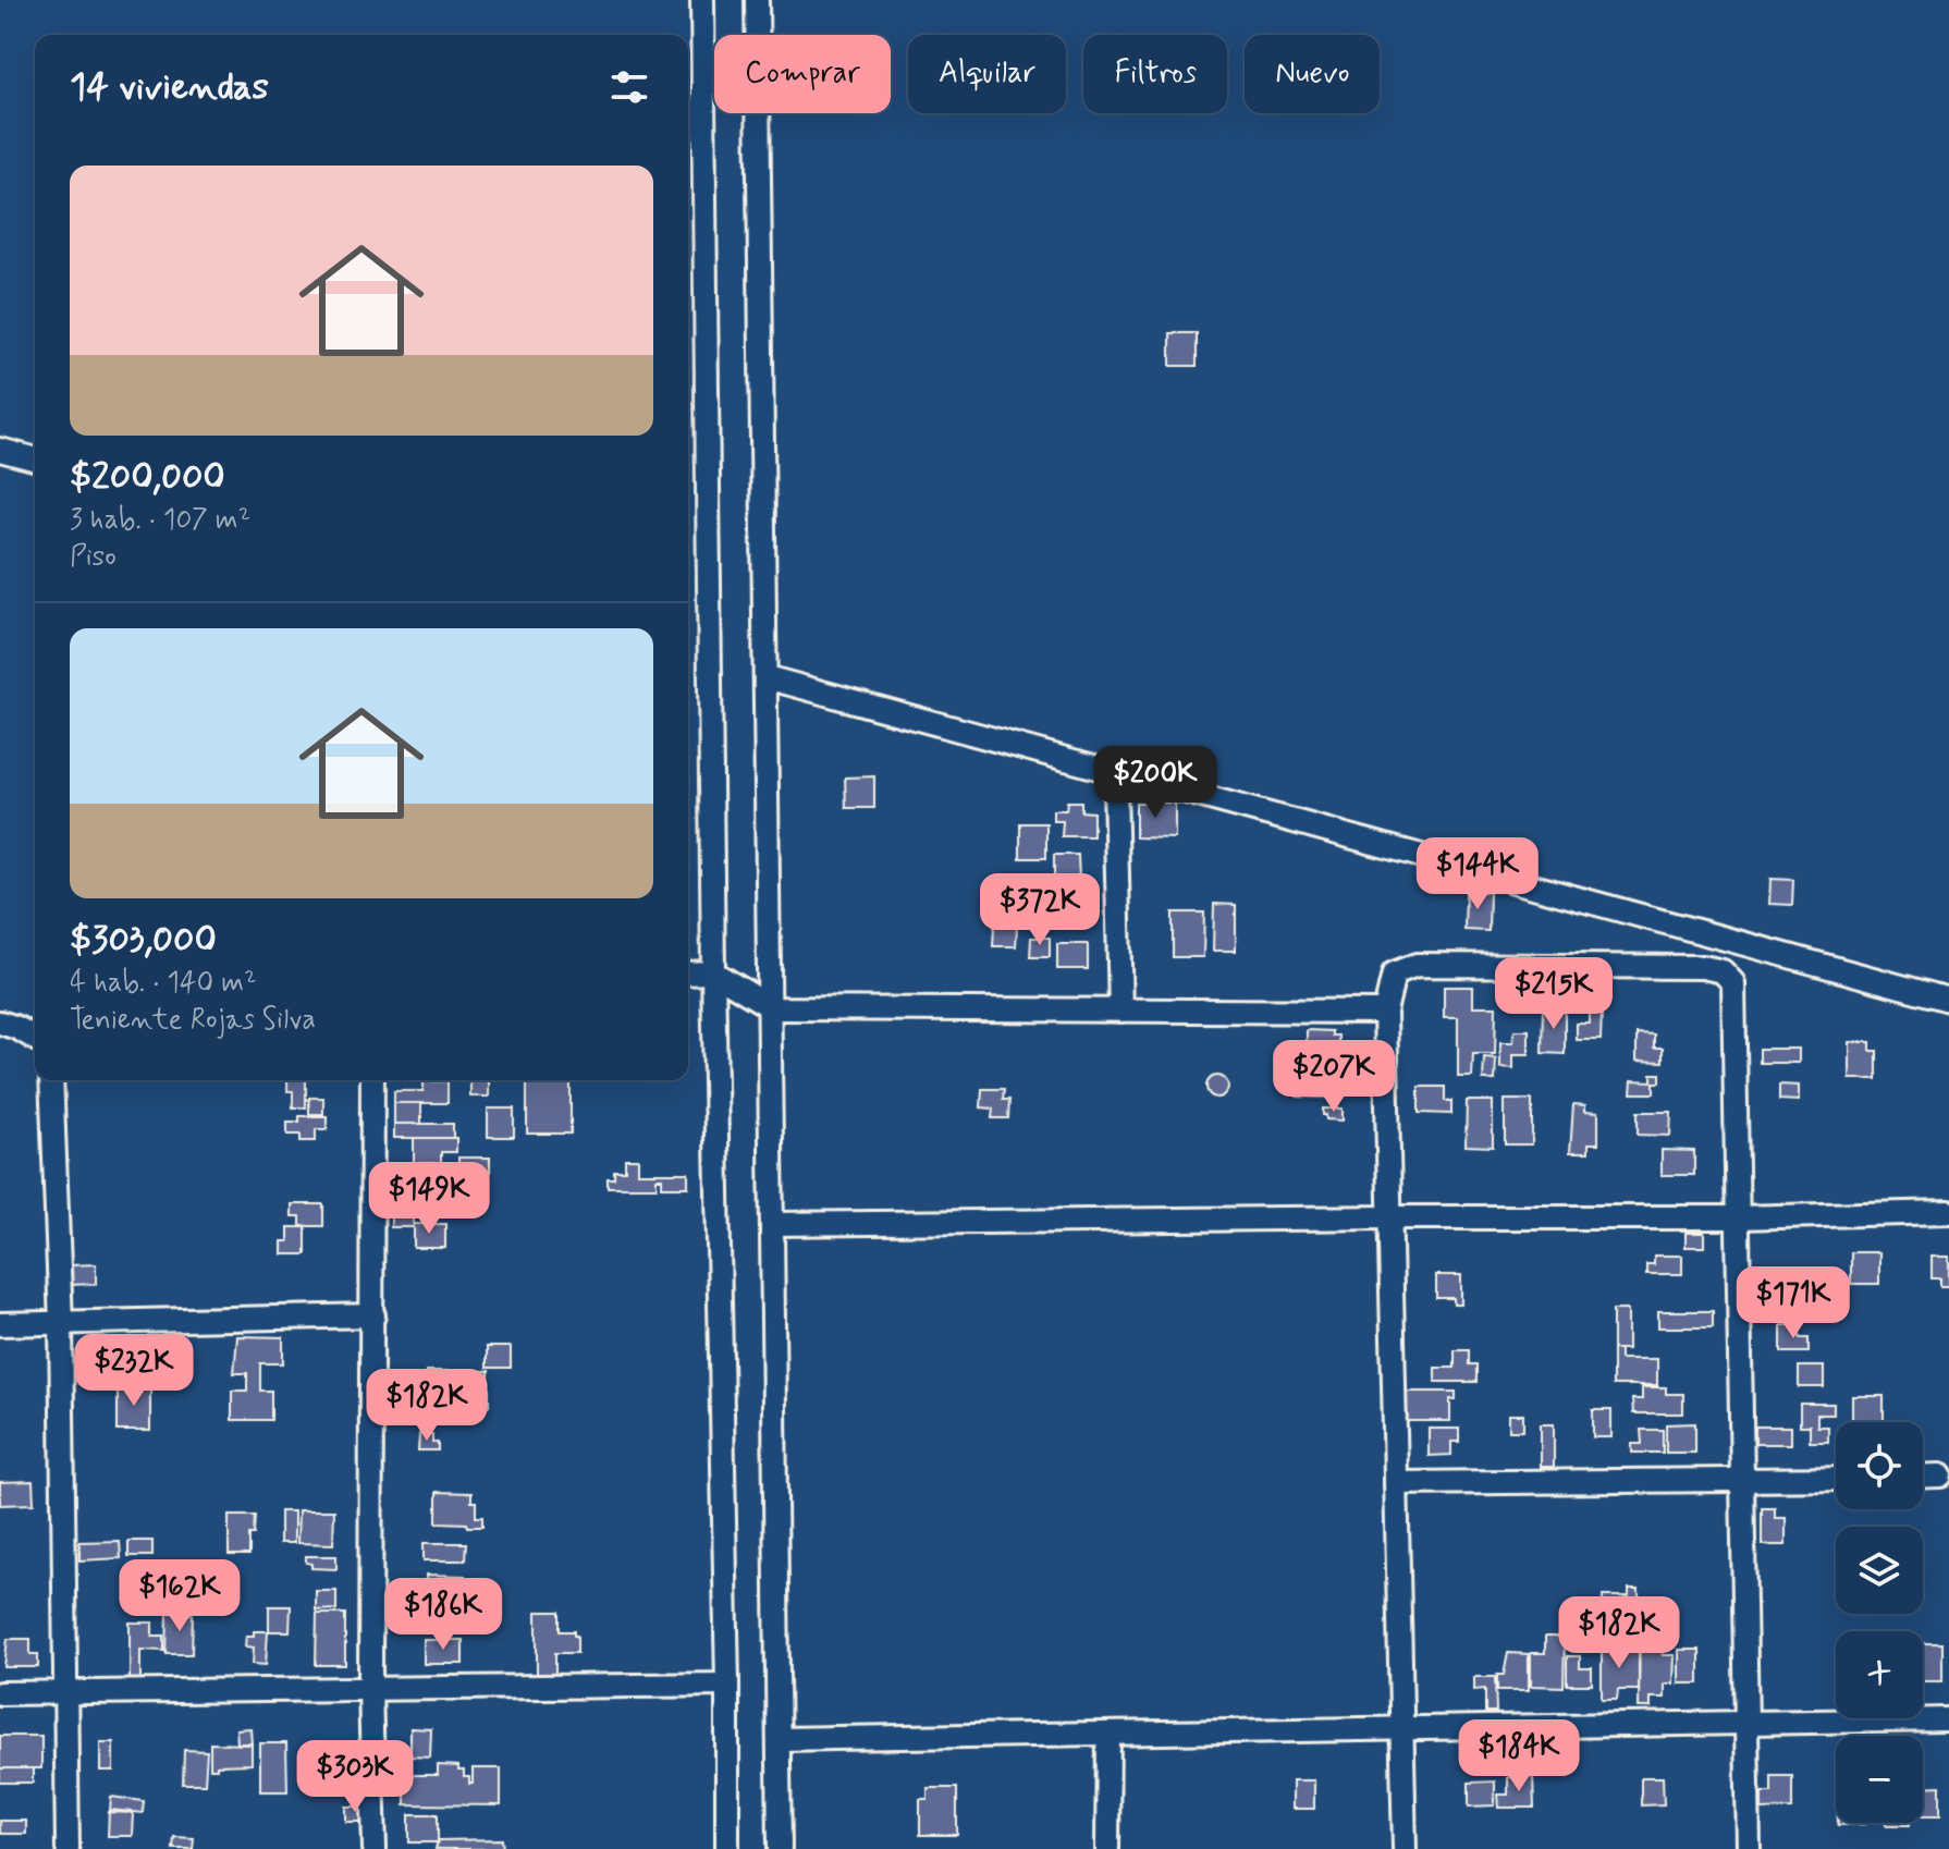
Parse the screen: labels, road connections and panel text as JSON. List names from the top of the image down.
{
  "page": {
    "chip": [
      "Comprar",
      "Alquilar",
      "Filtros",
      "Nuevo"
    ],
    "heading": "14 viviendas",
    "list": [
      {
        "name": "$200,000",
        "note": "3 hab. · 107 m² · Piso"
      },
      {
        "name": "$303,000",
        "note": "4 hab. · 140 m² · Teniente Rojas Silva"
      }
    ],
    "price": [
      "$200K",
      "$144K",
      "$372K",
      "$215K",
      "$207K",
      "$149K",
      "$171K",
      "$232K",
      "$182K",
      "$162K",
      "$186K",
      "$182K",
      "$184K",
      "$303K"
    ],
    "map_buttons": ["+", "−"]
  }
}
